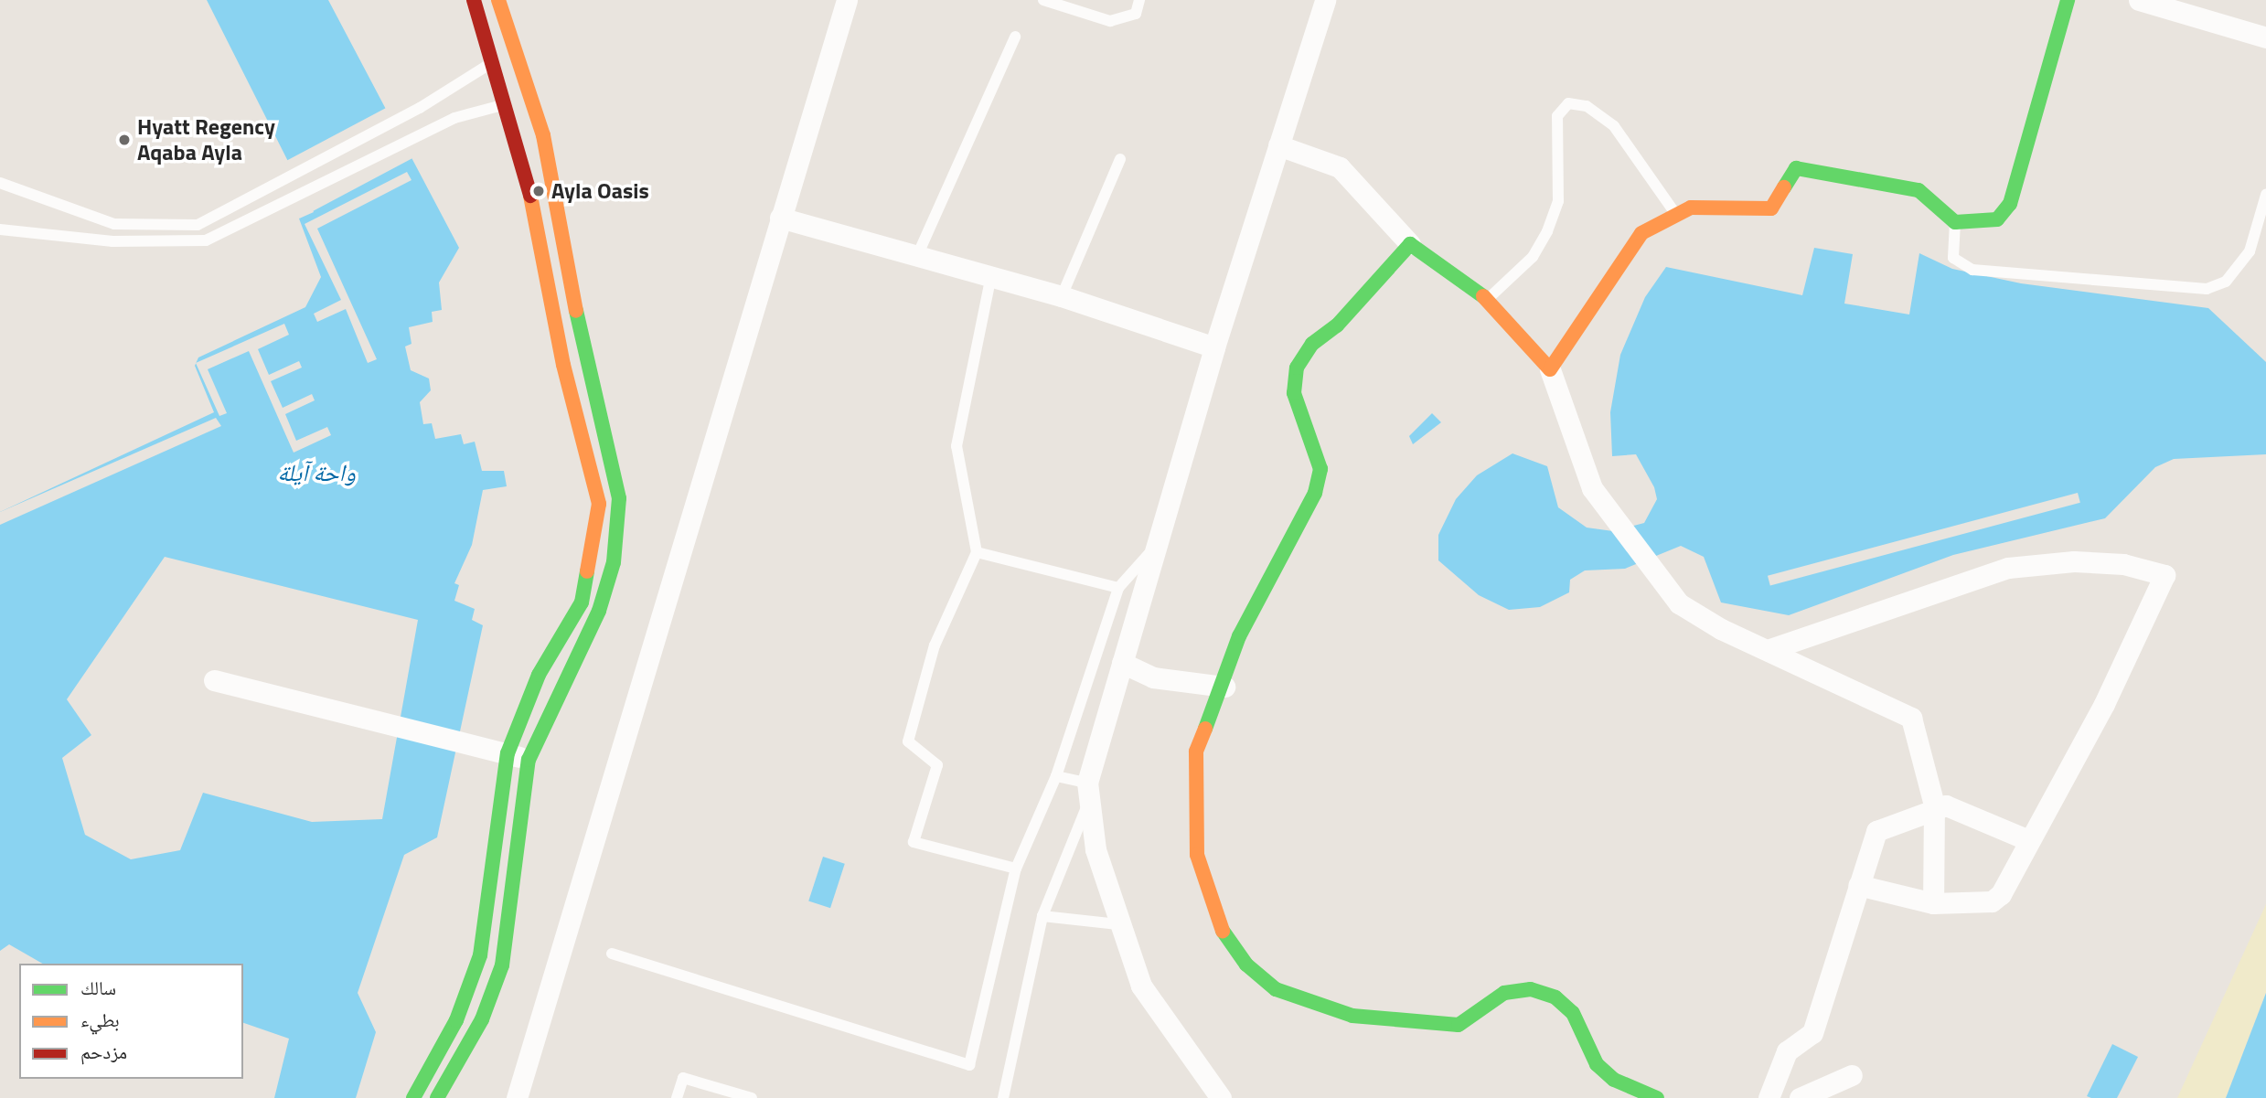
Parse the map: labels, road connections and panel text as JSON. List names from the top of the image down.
{
  "water": ["واحة آيلة"],
  "places": ["Hyatt Regency Aqaba Ayla", "Ayla Oasis"],
  "legend": ["سالك", "بطيء", "مزدحم"]
}
